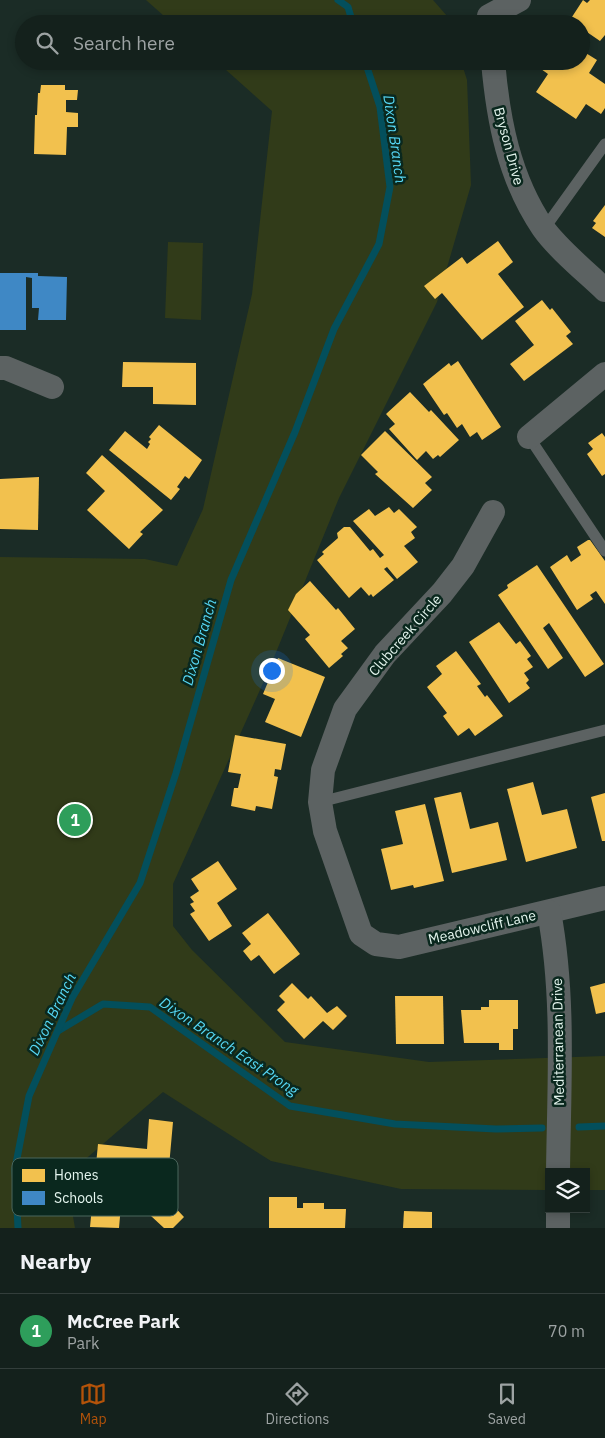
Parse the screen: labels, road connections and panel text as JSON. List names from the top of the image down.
{
  "streets": {
    "street": [
      "Bryson Drive",
      "Clubcreek Circle",
      "Meadowcliff Lane",
      "Mediterranean Drive"
    ]
  },
  "crossings": [
    ["Clubcreek Circle", "Meadowcliff Lane"],
    ["Meadowcliff Lane", "Mediterranean Drive"]
  ],
  "water": ["Dixon Branch", "Dixon Branch East Prong"],
  "legend": ["Homes", "Schools"],
  "page": {
    "search": "Search here",
    "pins": "1",
    "heading": "Nearby",
    "list": [
      {
        "mark": "1",
        "name": "McCree Park",
        "note": "Park",
        "value": "70 m"
      }
    ],
    "nav": ["Map", "Directions", "Saved"]
  }
}
